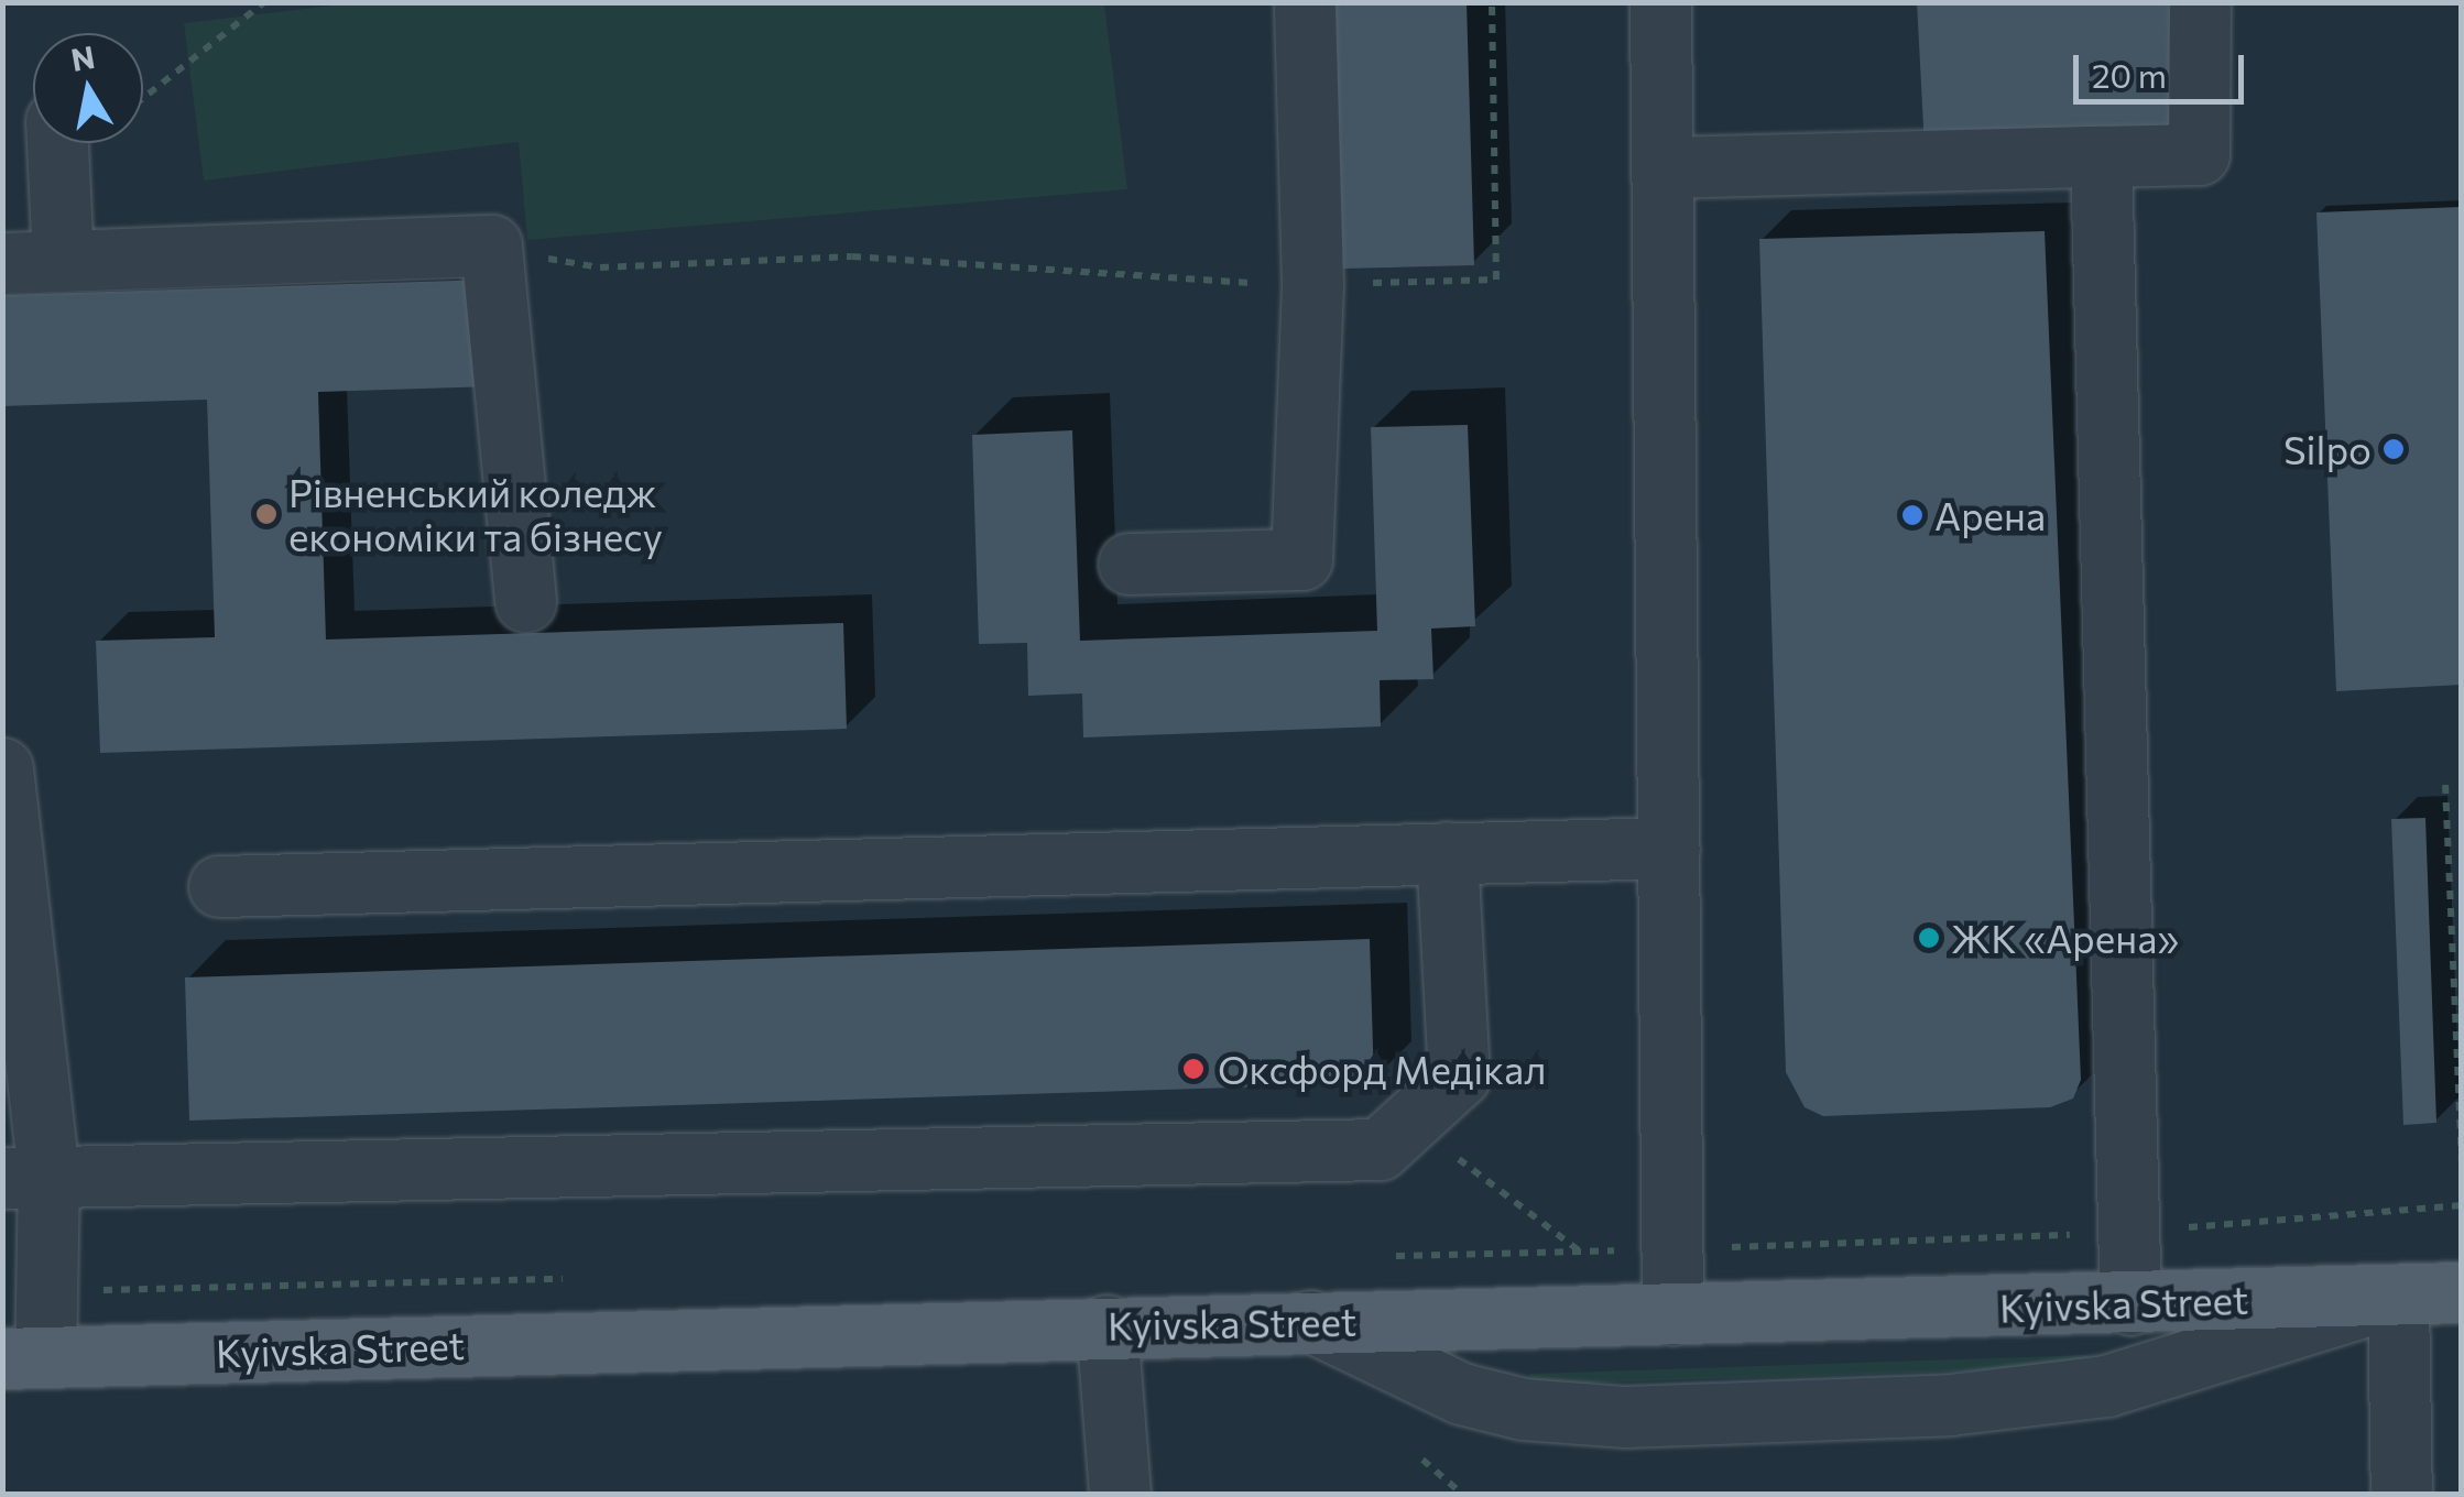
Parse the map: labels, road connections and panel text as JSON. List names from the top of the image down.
{
  "streets": {
    "main road": ["Kyivska Street"]
  },
  "places": [
    "Silpo",
    "Рівненський коледж економіки та бізнесу",
    "Арена",
    "ЖК «Арена»",
    "Оксфорд Медікал"
  ],
  "scale_bar": "20 m",
  "north": "top"
}
